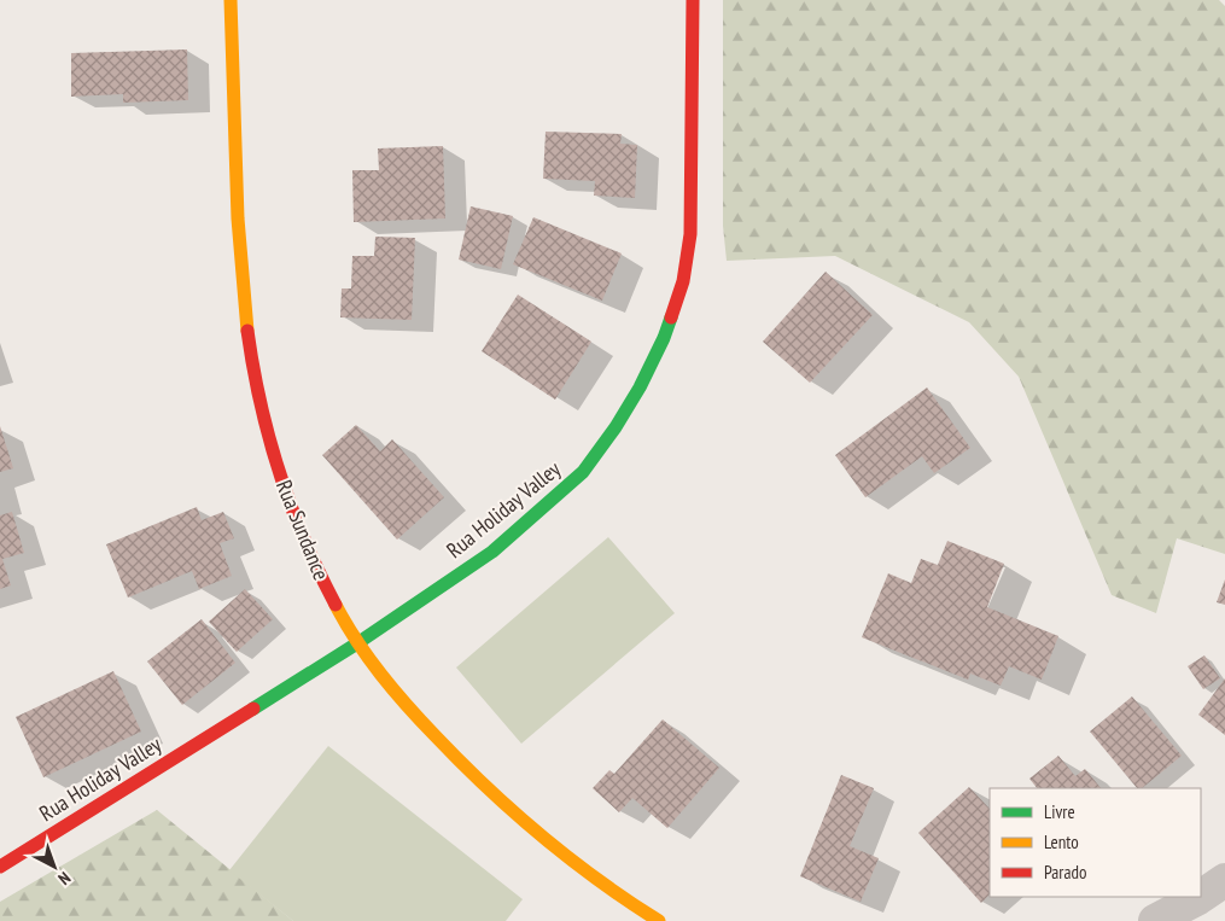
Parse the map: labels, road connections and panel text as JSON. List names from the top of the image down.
{
  "streets": {
    "street": ["Rua Holiday Valley", "Rua Sundance"]
  },
  "crossings": [
    ["Rua Holiday Valley", "Rua Sundance"]
  ],
  "legend": ["Livre", "Lento", "Parado"],
  "north": "bottom right"
}
